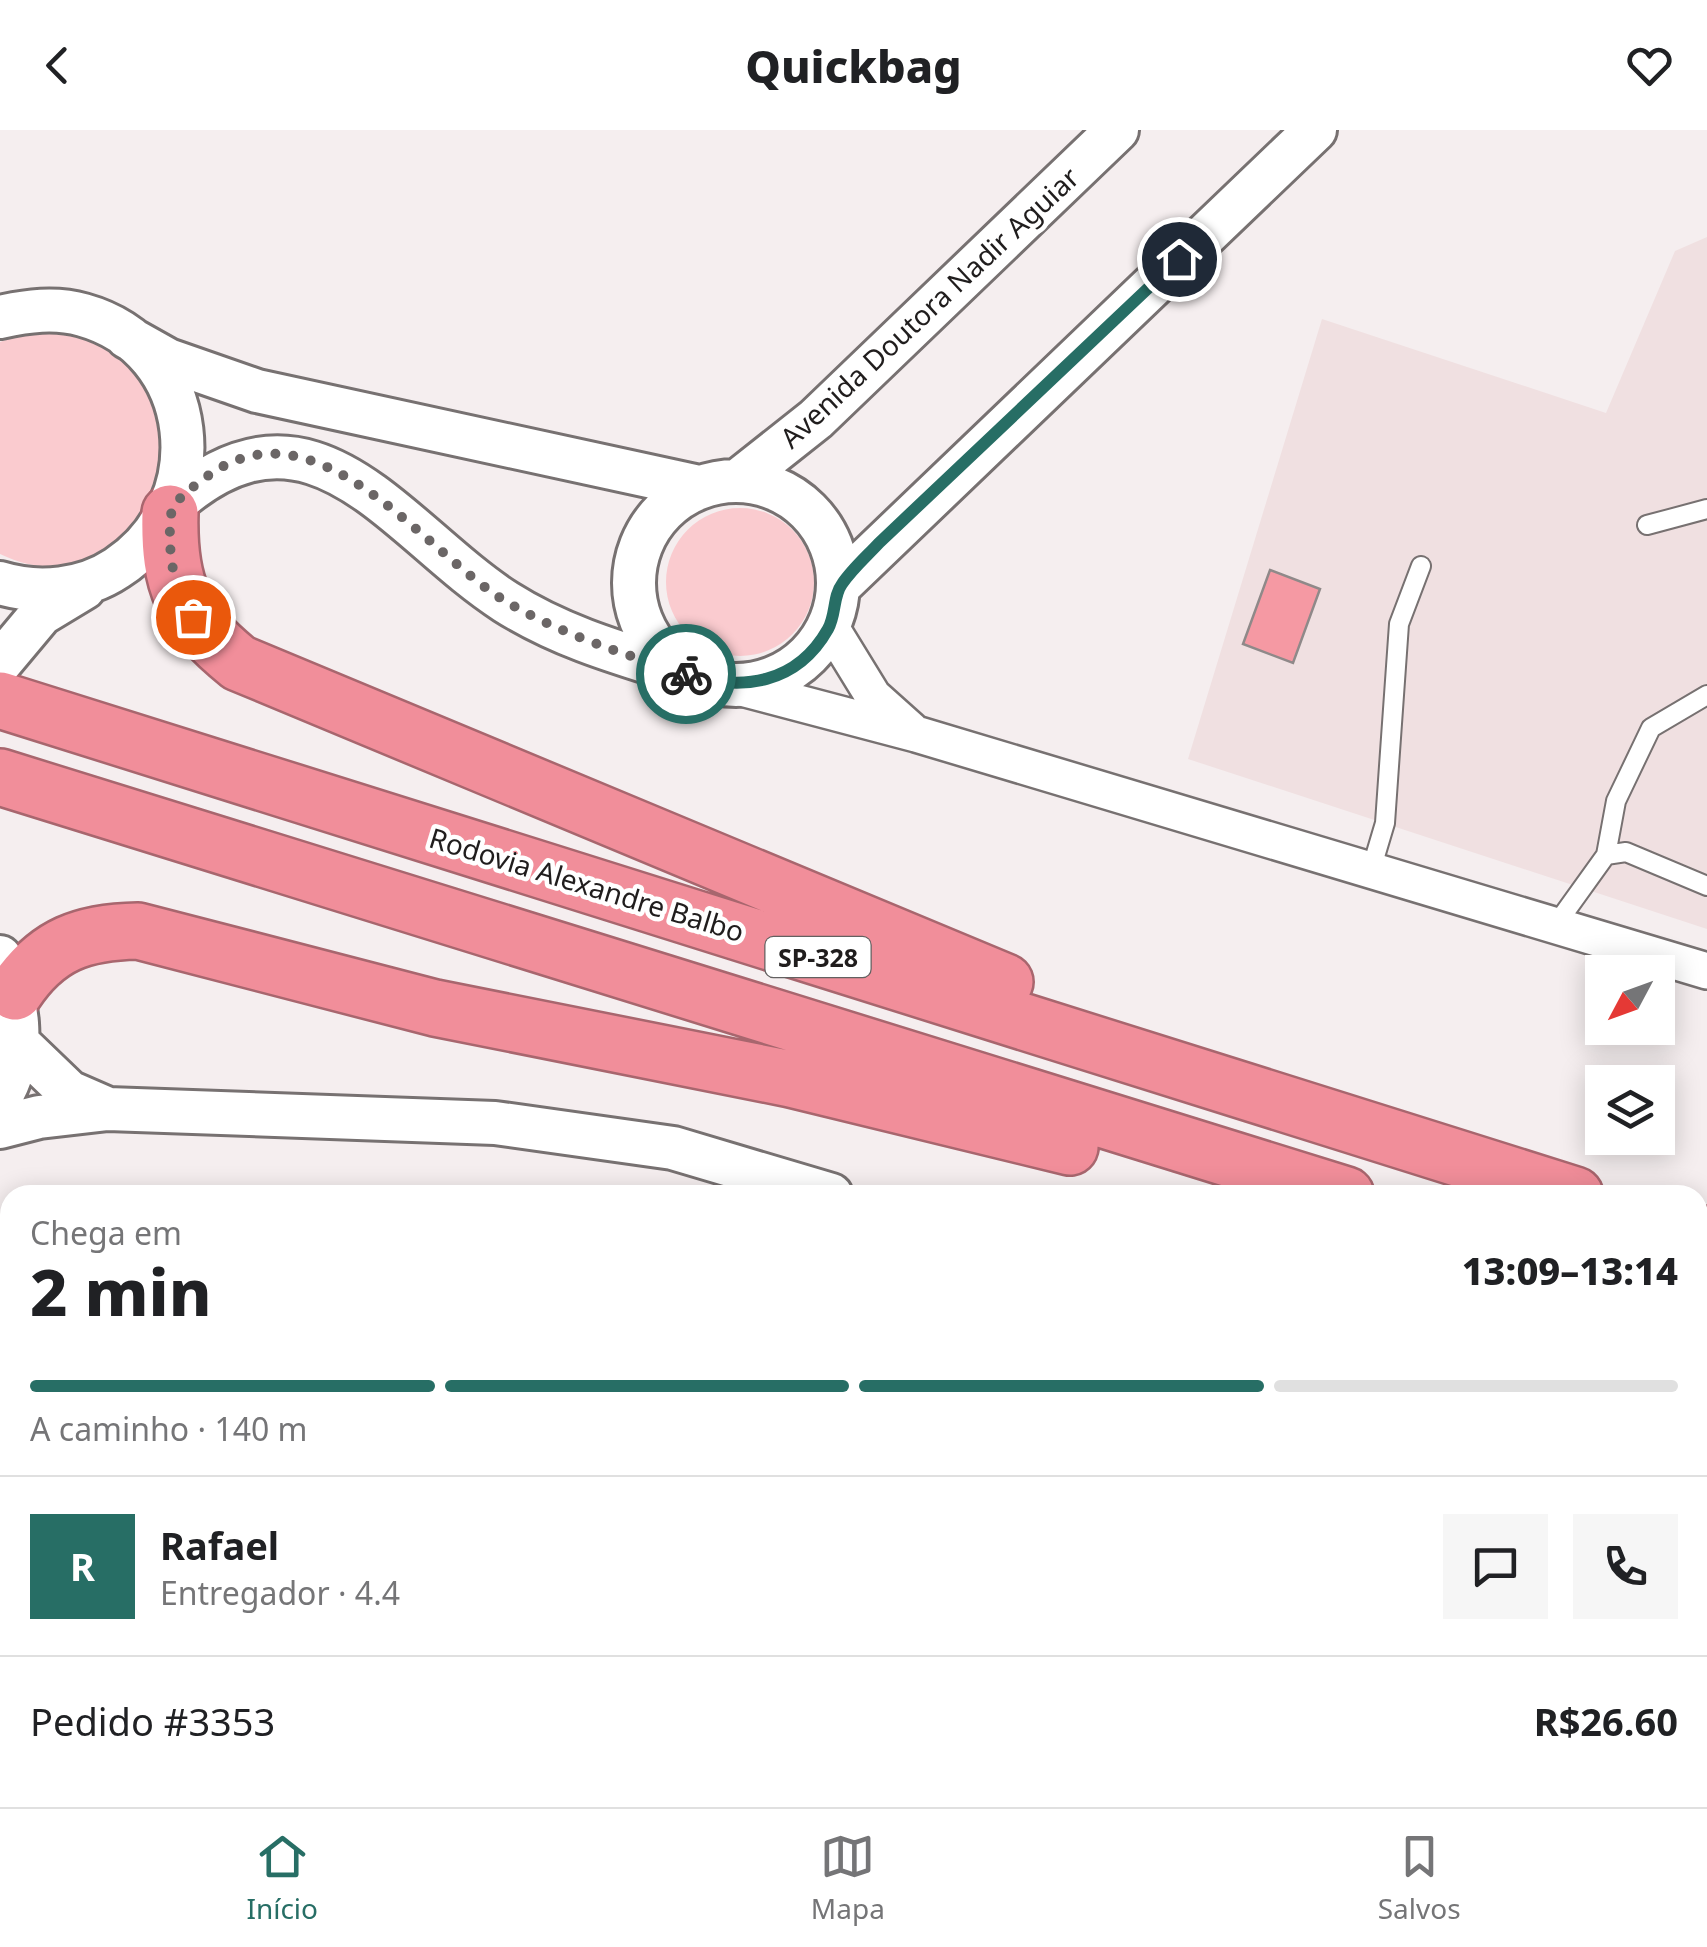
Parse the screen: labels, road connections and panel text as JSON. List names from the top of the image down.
{
  "streets": {
    "highway": ["Rodovia Alexandre Balbo", "SP-328"],
    "street": ["Avenida Doutora Nadir Aguiar"]
  },
  "north": "bottom left",
  "page": {
    "header": "Quickbag",
    "heading": ["2 min", "Chega em", "13:09–13:14"],
    "panel": [
      "Rafael",
      "Entregador · 4.4",
      "Pedido #3353",
      "R$26.60"
    ],
    "bar": "A caminho · 140 m",
    "round": "R",
    "tabs": ["Início", "Mapa", "Salvos"]
  }
}
